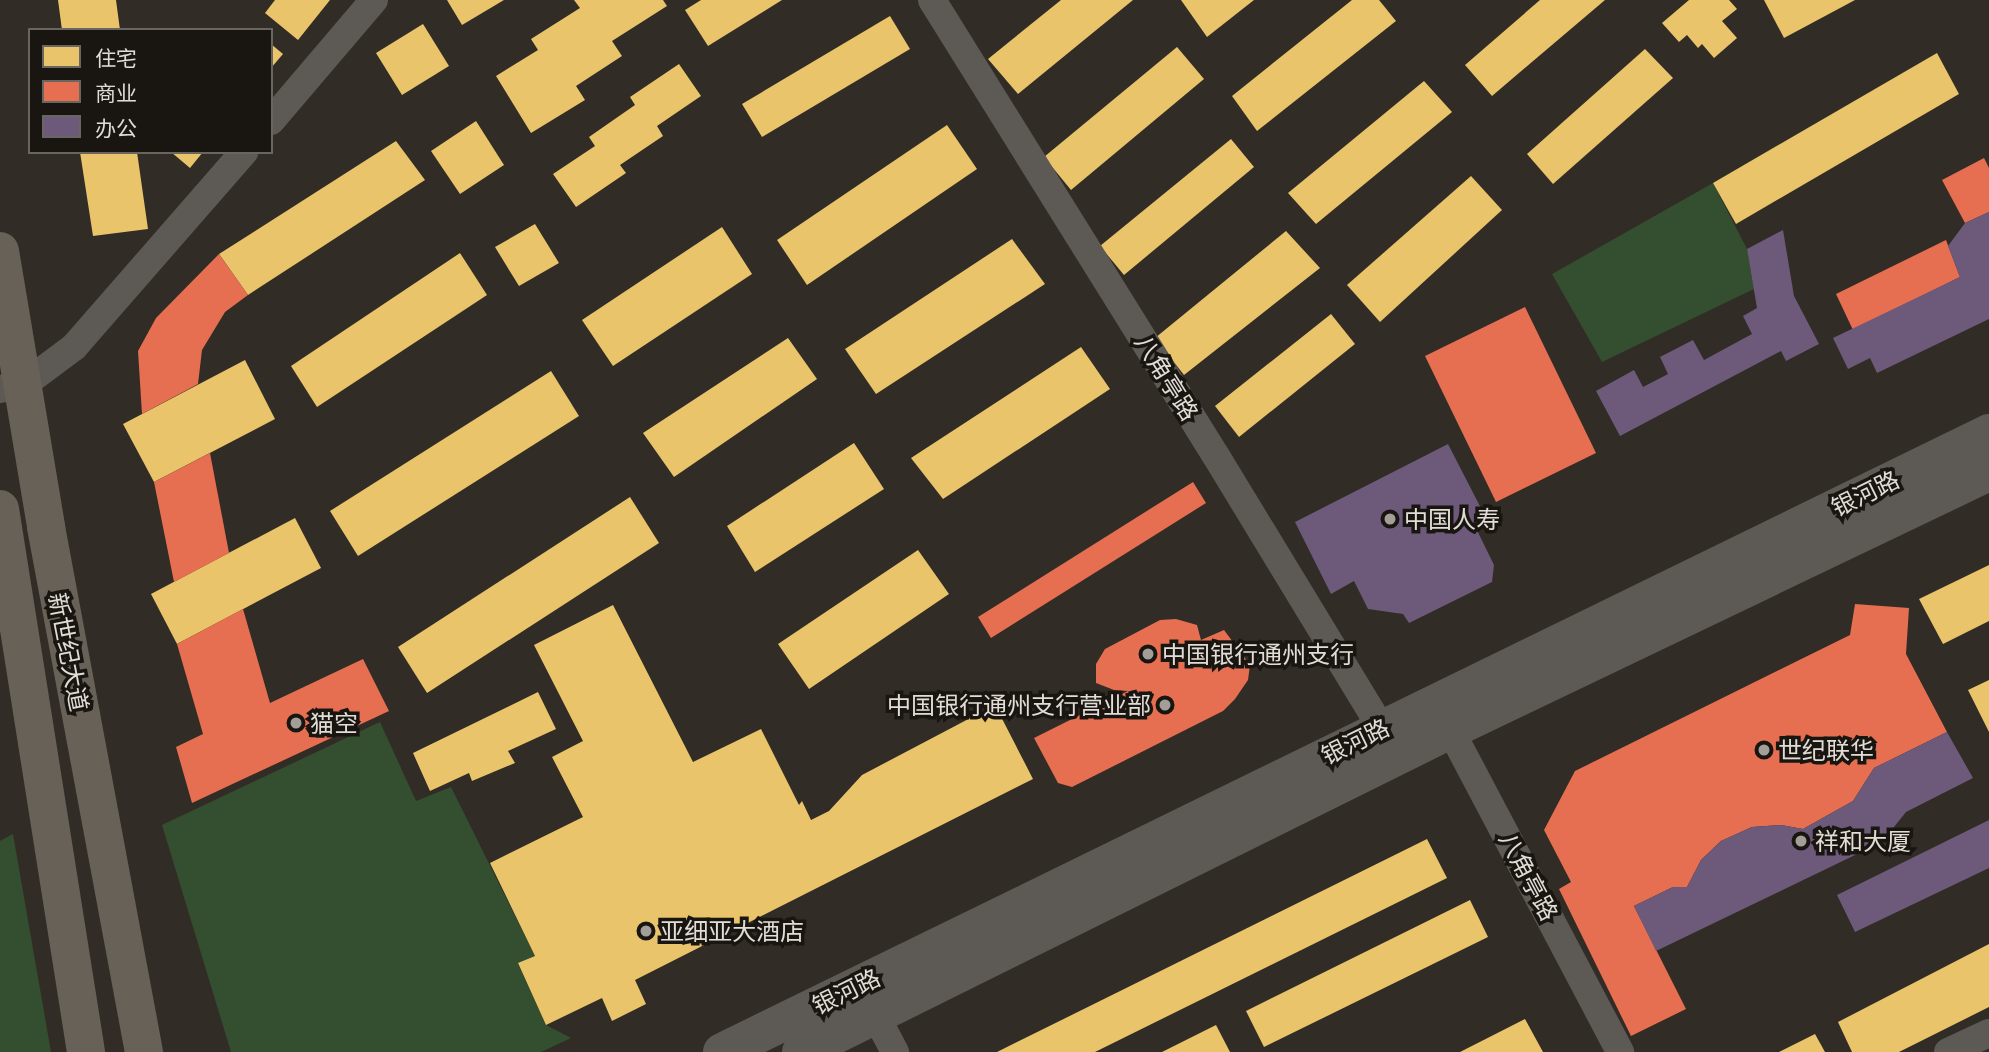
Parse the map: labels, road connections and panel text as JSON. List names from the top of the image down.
{
  "streets": {
    "main road": ["银河路", "新世纪大道"],
    "street": ["八角亭路"]
  },
  "crossings": [
    ["八角亭路", "银河路"]
  ],
  "places": [
    "中国人寿",
    "中国银行通州支行",
    "中国银行通州支行营业部",
    "猫空",
    "世纪联华",
    "祥和大厦",
    "亚细亚大酒店"
  ],
  "legend": ["住宅", "商业", "办公"]
}
